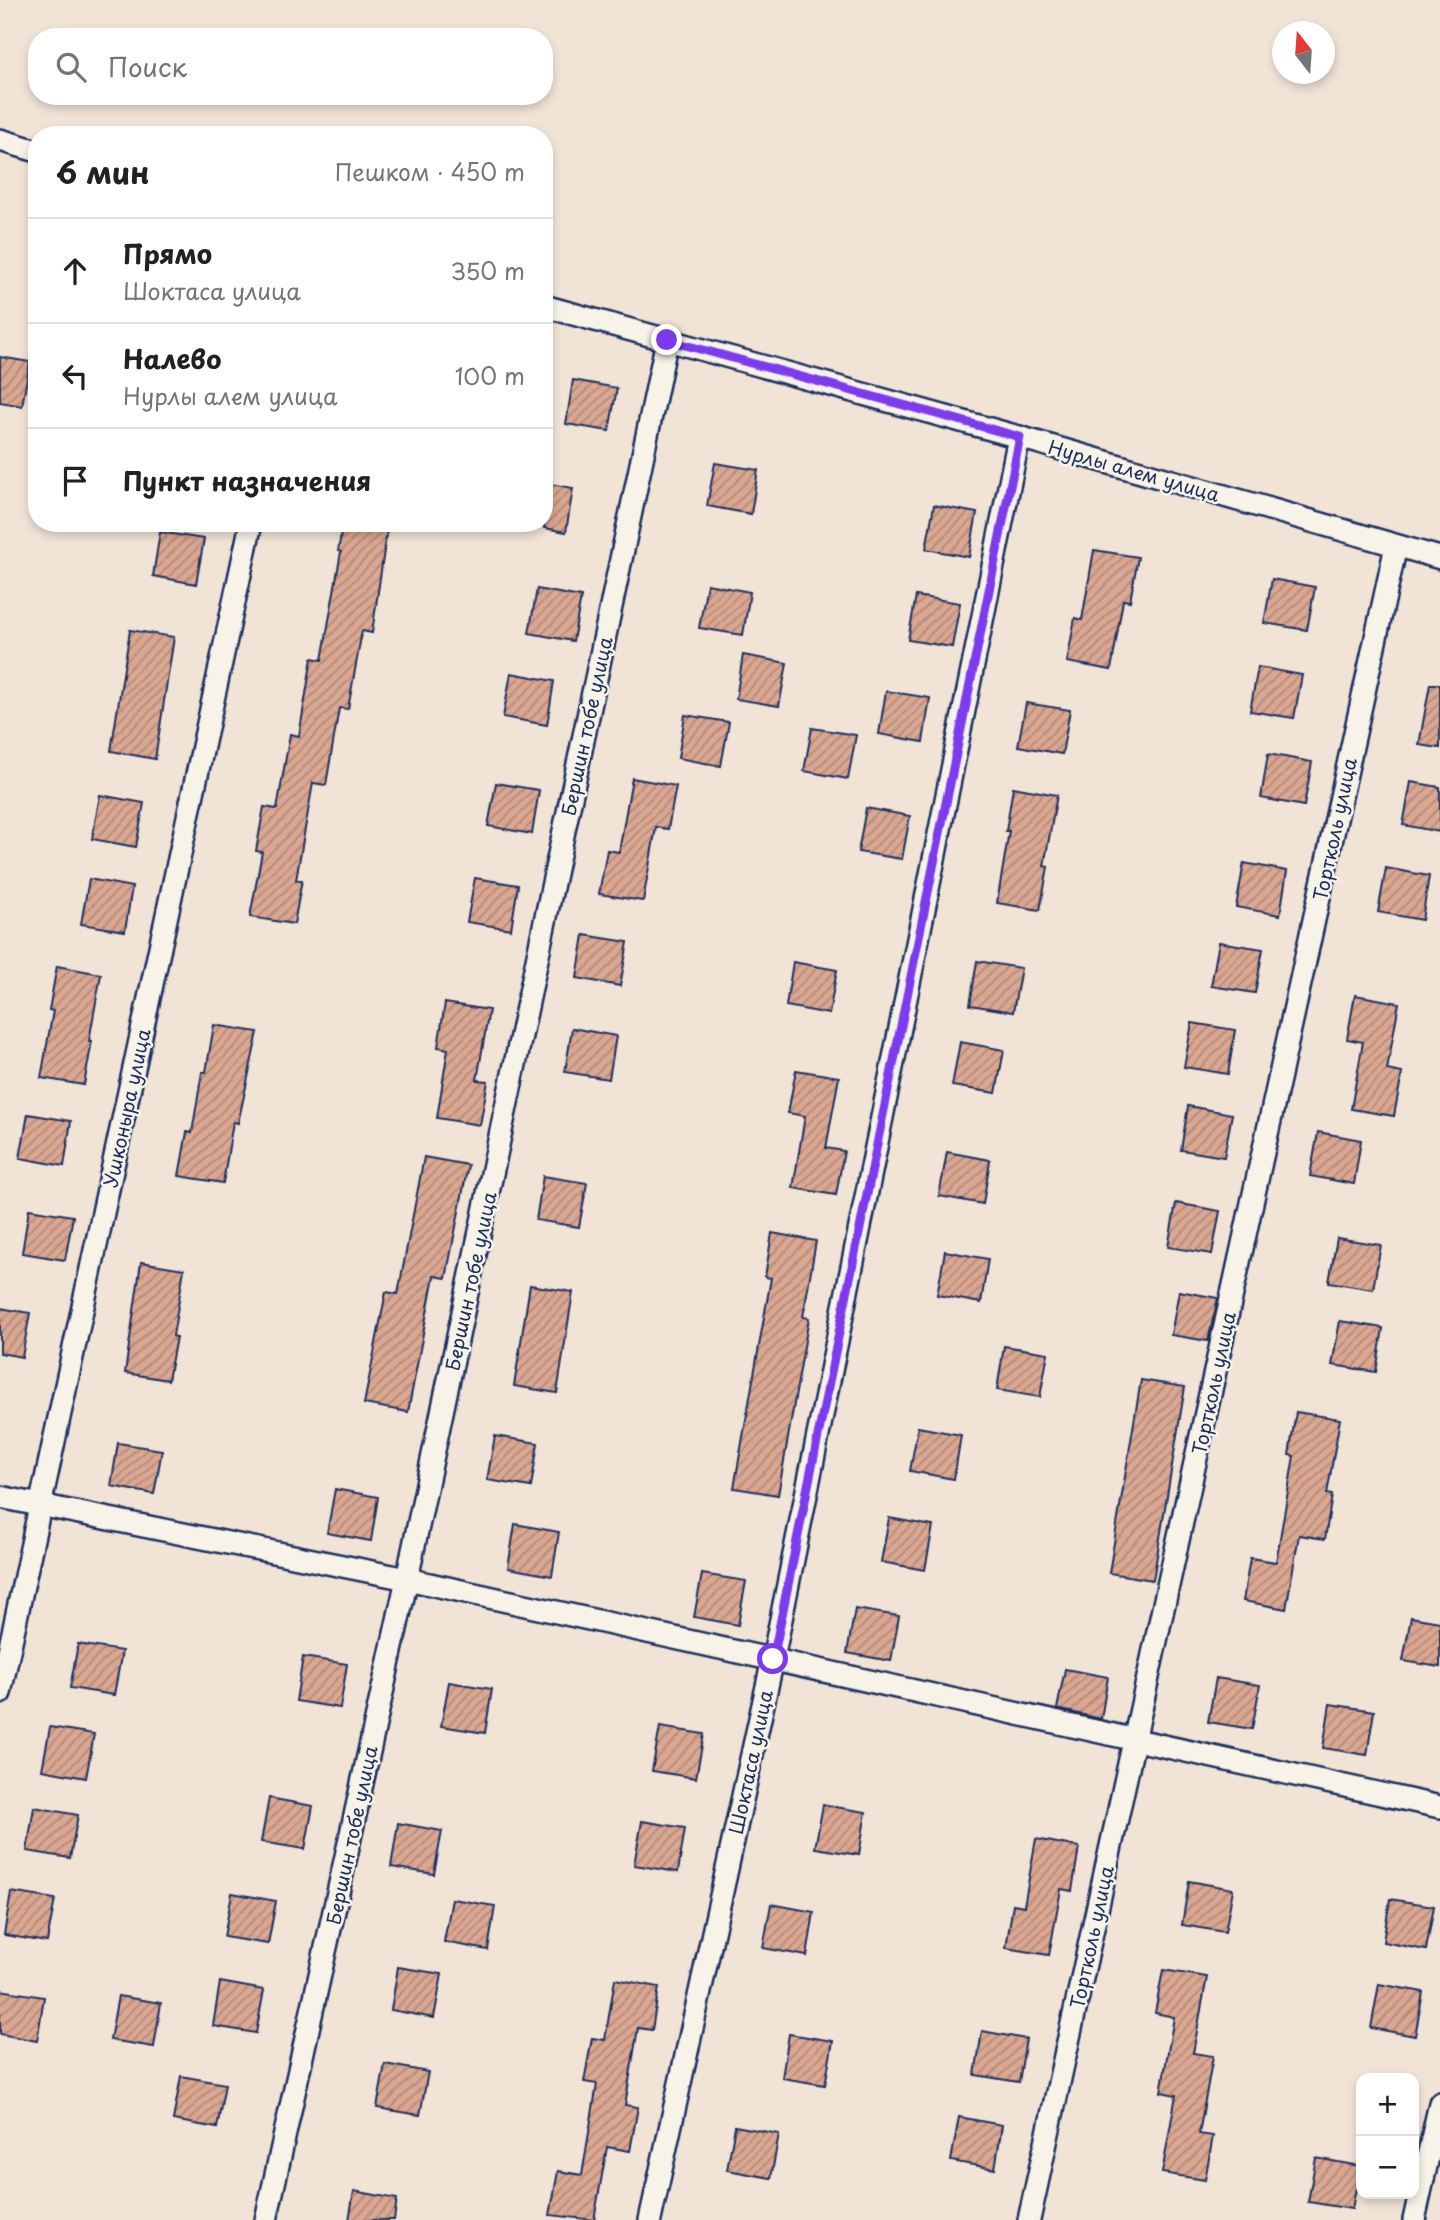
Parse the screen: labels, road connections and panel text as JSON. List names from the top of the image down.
{
  "streets": {
    "street": [
      "Нурлы алем улица",
      "Бершин тобе улица",
      "Тортколь улица",
      "Ушконыра улица",
      "Шоктаса улица"
    ]
  },
  "crossings": [
    ["Нурлы алем улица", "Бершин тобе улица"],
    ["Нурлы алем улица", "Тортколь улица"],
    ["Нурлы алем улица", "Шоктаса улица"]
  ],
  "north": "top",
  "page": {
    "search": "Поиск",
    "heading": ["6 мин", "Пешком · 450 m"],
    "list": [
      ["Прямо", "Шоктаса улица", "350 m"],
      ["Налево", "Нурлы алем улица", "100 m"],
      "Пункт назначения"
    ],
    "map_buttons": ["+", "−"]
  }
}
